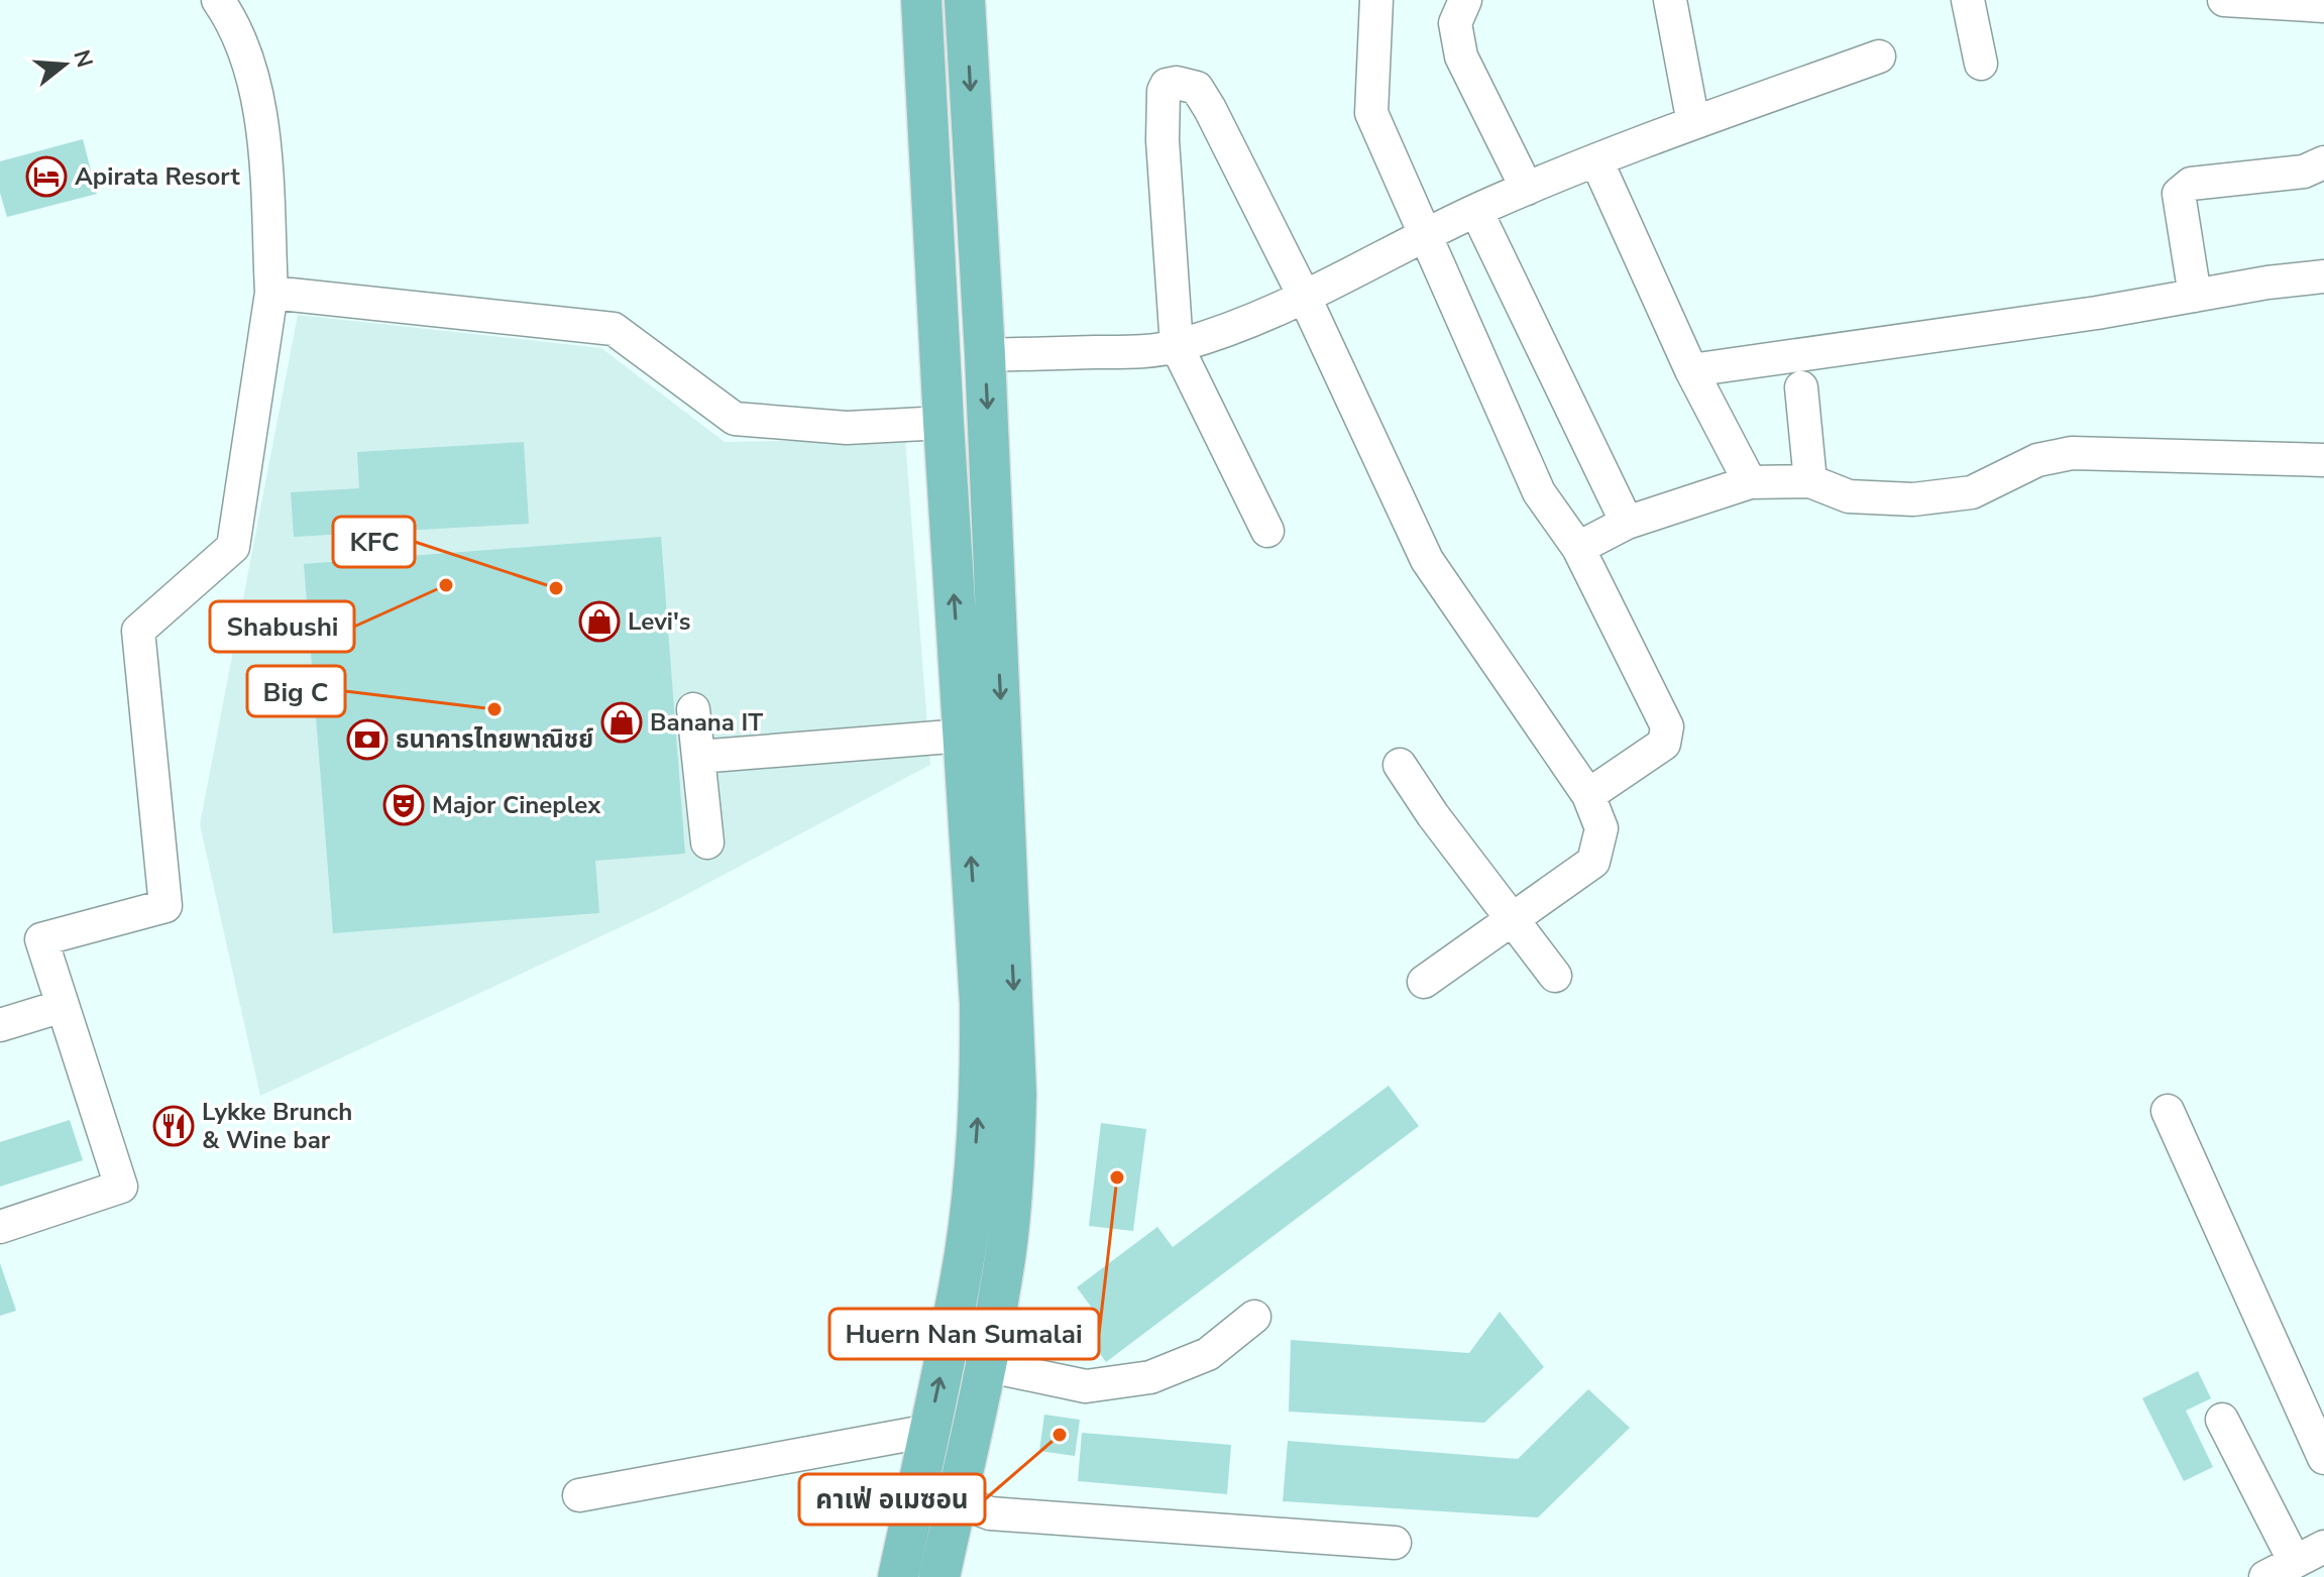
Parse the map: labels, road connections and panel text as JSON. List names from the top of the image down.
{
  "places": {
    "hotel": ["Apirata Resort"],
    "other": [
      "Shabushi",
      "KFC",
      "Big C",
      "Huern Nan Sumalai",
      "คาเฟ่ อเมซอน"
    ],
    "shop": ["Levi's", "Banana IT"],
    "bank": ["ธนาคารไทยพาณิชย์"],
    "theatre": ["Major Cineplex"],
    "restaurant": ["Lykke Brunch & Wine bar"]
  },
  "north": "right"
}
